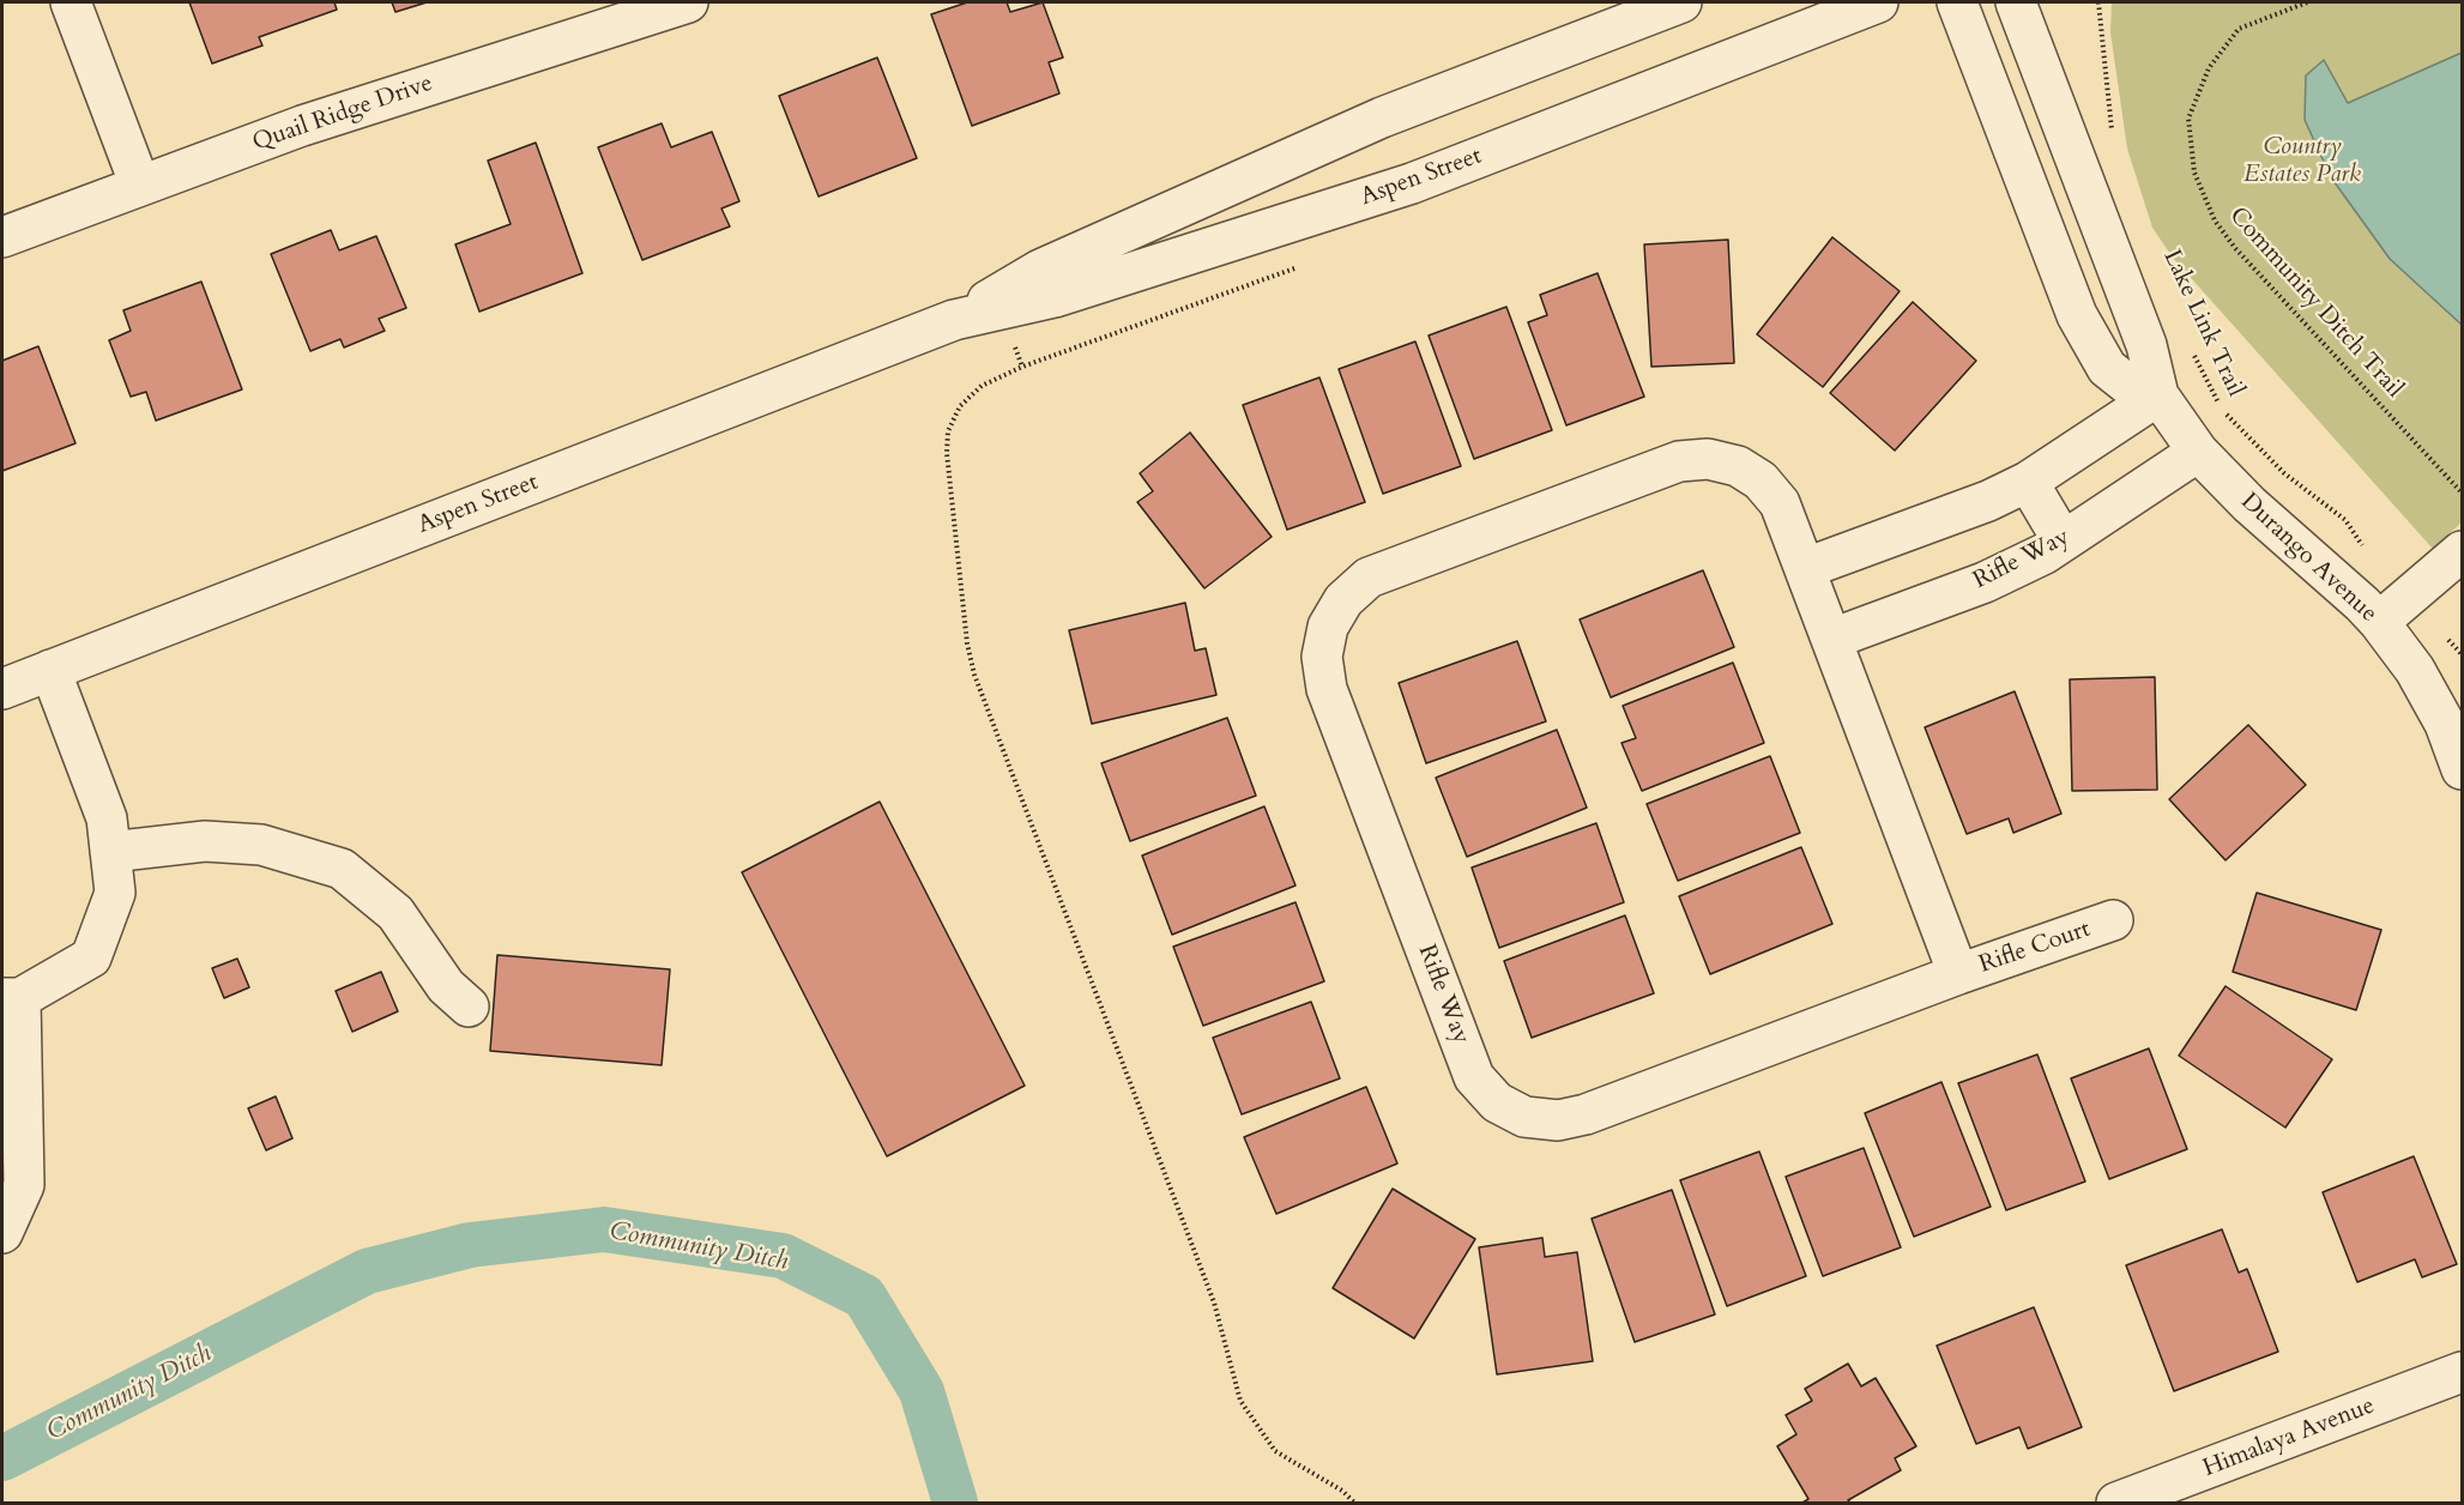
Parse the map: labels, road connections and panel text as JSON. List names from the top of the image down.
{
  "streets": {
    "street": [
      "Quail Ridge Drive",
      "Aspen Street",
      "Durango Avenue",
      "Rifle Way",
      "Rifle Court",
      "Himalaya Avenue"
    ],
    "path": ["Community Ditch Trail", "Lake Link Trail"]
  },
  "crossings": [
    ["Durango Avenue", "Rifle Way"],
    ["Rifle Way", "Rifle Court"]
  ],
  "water": ["Community Ditch"],
  "parks": ["Country Estates Park"]
}
